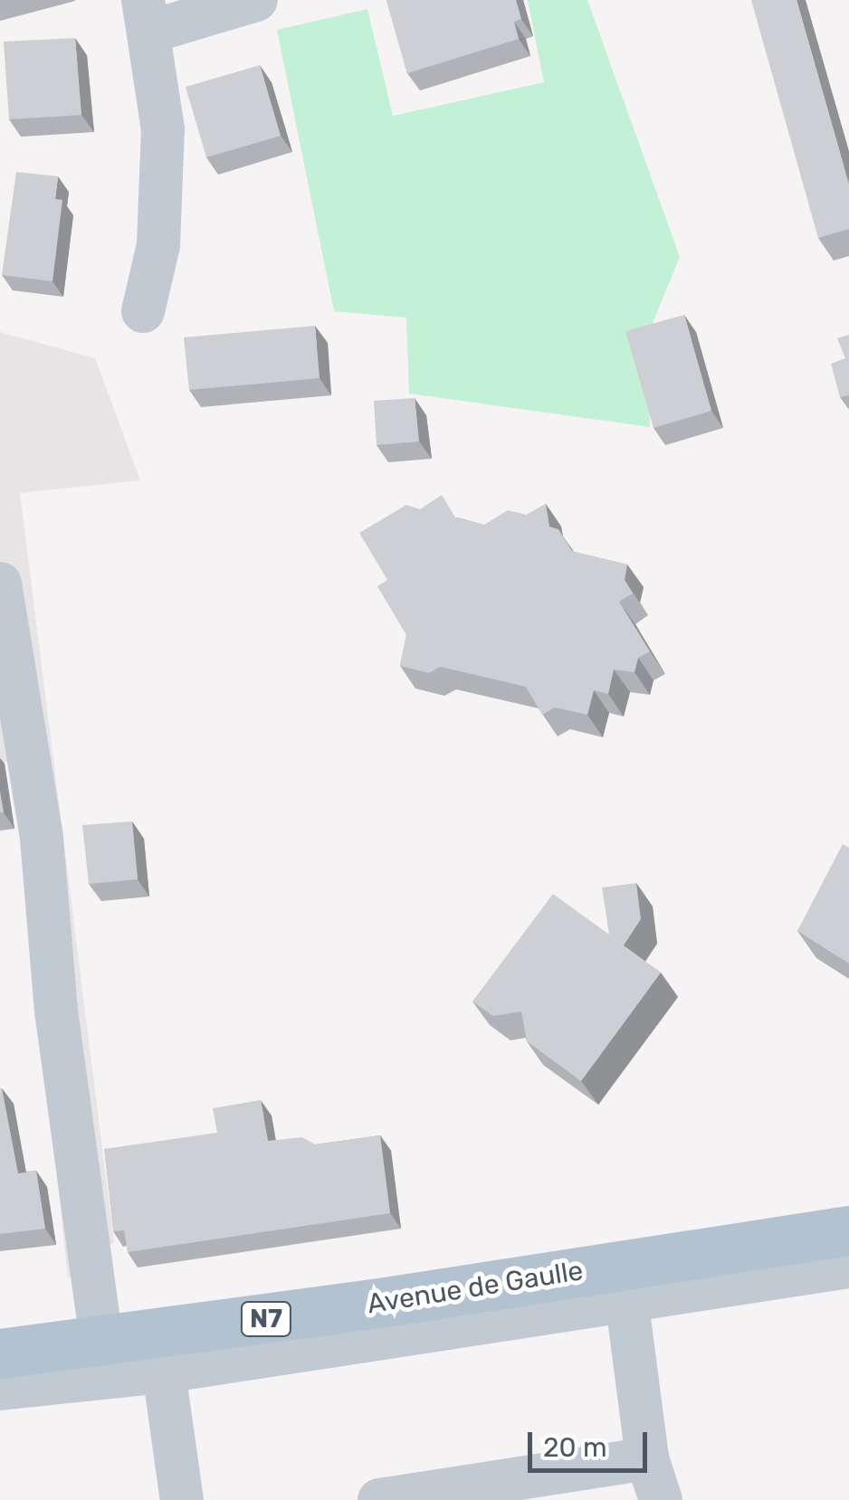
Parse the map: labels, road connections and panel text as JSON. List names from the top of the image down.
{
  "streets": {
    "main road": ["Avenue de Gaulle", "N7"]
  },
  "crossings": [
    ["Avenue de Gaulle", "N7"]
  ],
  "scale_bar": "20 m"
}
